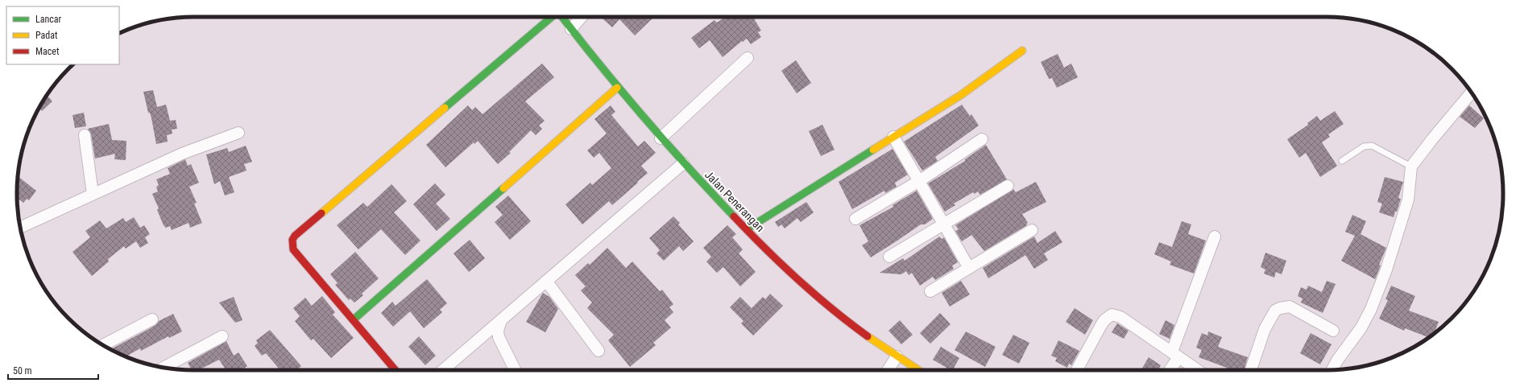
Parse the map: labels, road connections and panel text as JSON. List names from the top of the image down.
{
  "streets": {
    "street": ["Jalan Penerangan"]
  },
  "legend": ["Lancar", "Padat", "Macet"],
  "scale_bar": "50 m"
}
